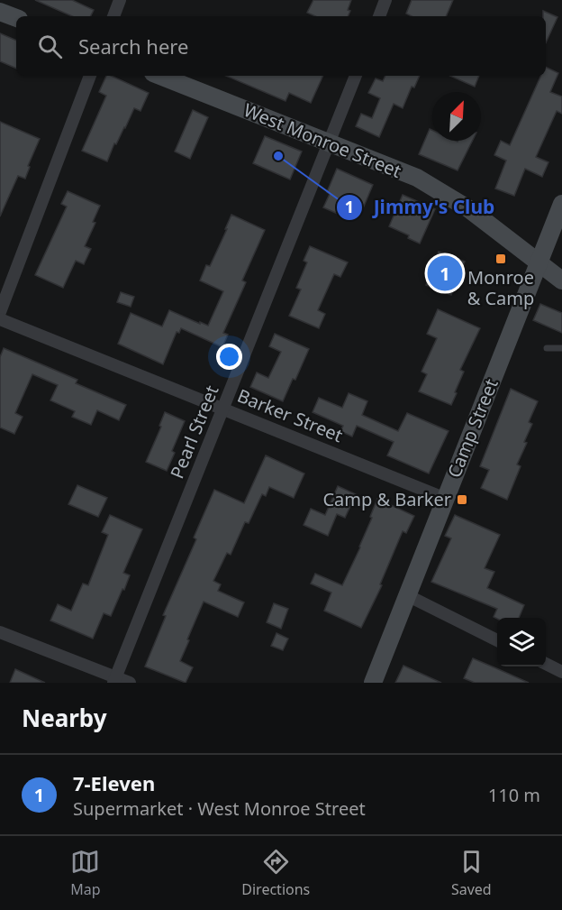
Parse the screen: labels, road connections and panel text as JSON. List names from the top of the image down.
{
  "streets": {
    "street": [
      "West Monroe Street",
      "Barker Street",
      "Camp Street",
      "Pearl Street"
    ]
  },
  "crossings": [
    ["West Monroe Street", "Camp Street"],
    ["West Monroe Street", "Pearl Street"],
    ["Barker Street", "Camp Street"],
    ["Barker Street", "Pearl Street"]
  ],
  "places": {
    "other": ["Jimmy's Club"],
    "transit": ["Monroe & Camp", "Camp & Barker"]
  },
  "north": "top right",
  "page": {
    "search": "Search here",
    "pins": "1",
    "heading": "Nearby",
    "list": [
      {
        "mark": "1",
        "name": "7-Eleven",
        "note": "Supermarket · West Monroe Street",
        "value": "110 m"
      }
    ],
    "nav": ["Map", "Directions", "Saved"]
  }
}
